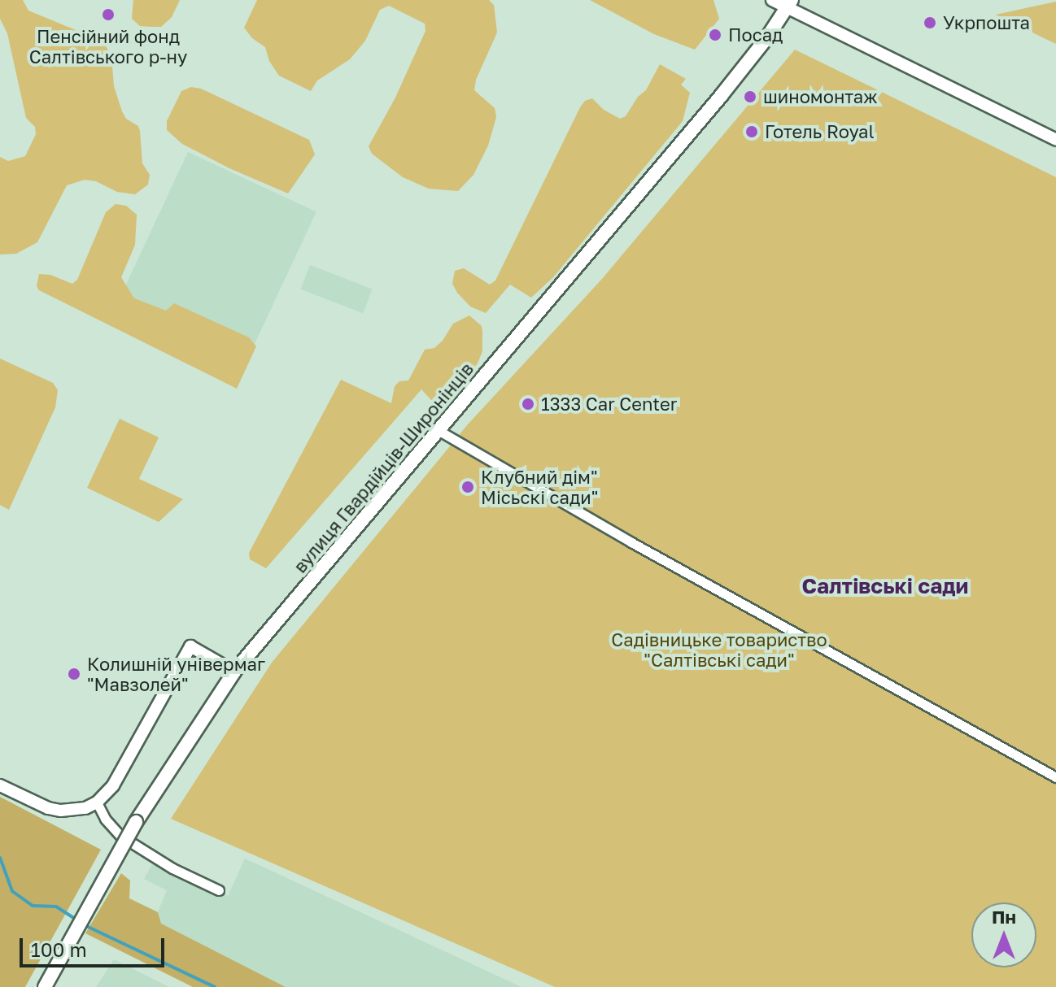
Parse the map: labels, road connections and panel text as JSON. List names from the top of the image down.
{
  "streets": {
    "main road": ["вулиця Гвардійців-Широнінців"]
  },
  "districts": ["Салтівські сади"],
  "parks": ["Садівницьке товариство \"Салтівські сади\""],
  "places": [
    "Пенсійний фонд Салтівського р-ну",
    "Укрпошта",
    "Посад",
    "шиномонтаж",
    "Готель Royal",
    "1333 Car Center",
    "Клубний дім\" Місьскі сади\"",
    "Колишній універмаг \"Мавзолей\""
  ],
  "scale_bar": "100 m",
  "north": "top"
}
